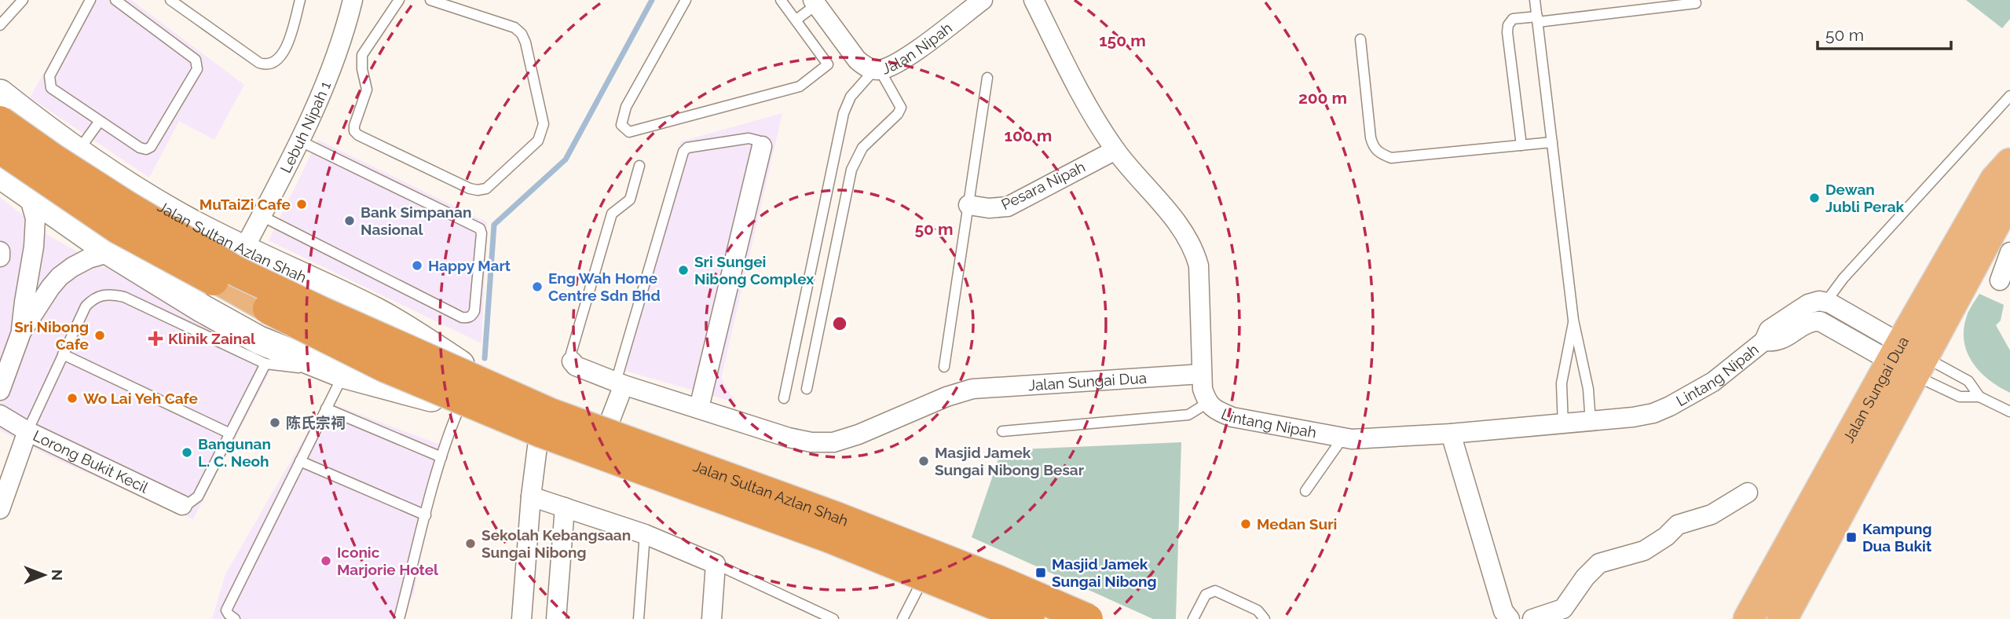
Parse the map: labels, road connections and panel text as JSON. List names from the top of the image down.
{
  "streets": {
    "highway": ["Jalan Sultan Azlan Shah"],
    "main road": ["Jalan Sungai Dua"],
    "street": [
      "Jalan Nipah",
      "Lebuh Nipah 1",
      "Pesara Nipah",
      "Lintang Nipah",
      "Lorong Bukit Kecil"
    ]
  },
  "crossings": [
    ["Lebuh Nipah 1", "Jalan Sultan Azlan Shah"],
    ["Pesara Nipah", "Lintang Nipah"],
    ["Lintang Nipah", "Jalan Sungai Dua"]
  ],
  "places": {
    "other": [
      "Dewan Jubli Perak",
      "MuTaiZi Cafe",
      "Bank Simpanan Nasional",
      "Happy Mart",
      "Sri Sungei Nibong Complex",
      "Eng Wah Home Centre Sdn Bhd",
      "Sri Nibong Cafe",
      "Wo Lai Yeh Cafe",
      "陈氏宗祠",
      "Bangunan L. C. Neoh",
      "Masjid Jamek Sungai Nibong Besar",
      "Medan Suri",
      "Sekolah Kebangsaan Sungai Nibong",
      "Iconic Marjorie Hotel"
    ],
    "health": ["Klinik Zainal"],
    "transit": ["Kampung Dua Bukit", "Masjid Jamek Sungai Nibong"]
  },
  "scale_bar": "50 m",
  "north": "right",
  "rings": [
    "150 m",
    "200 m",
    "100 m",
    "50 m"
  ]
}
